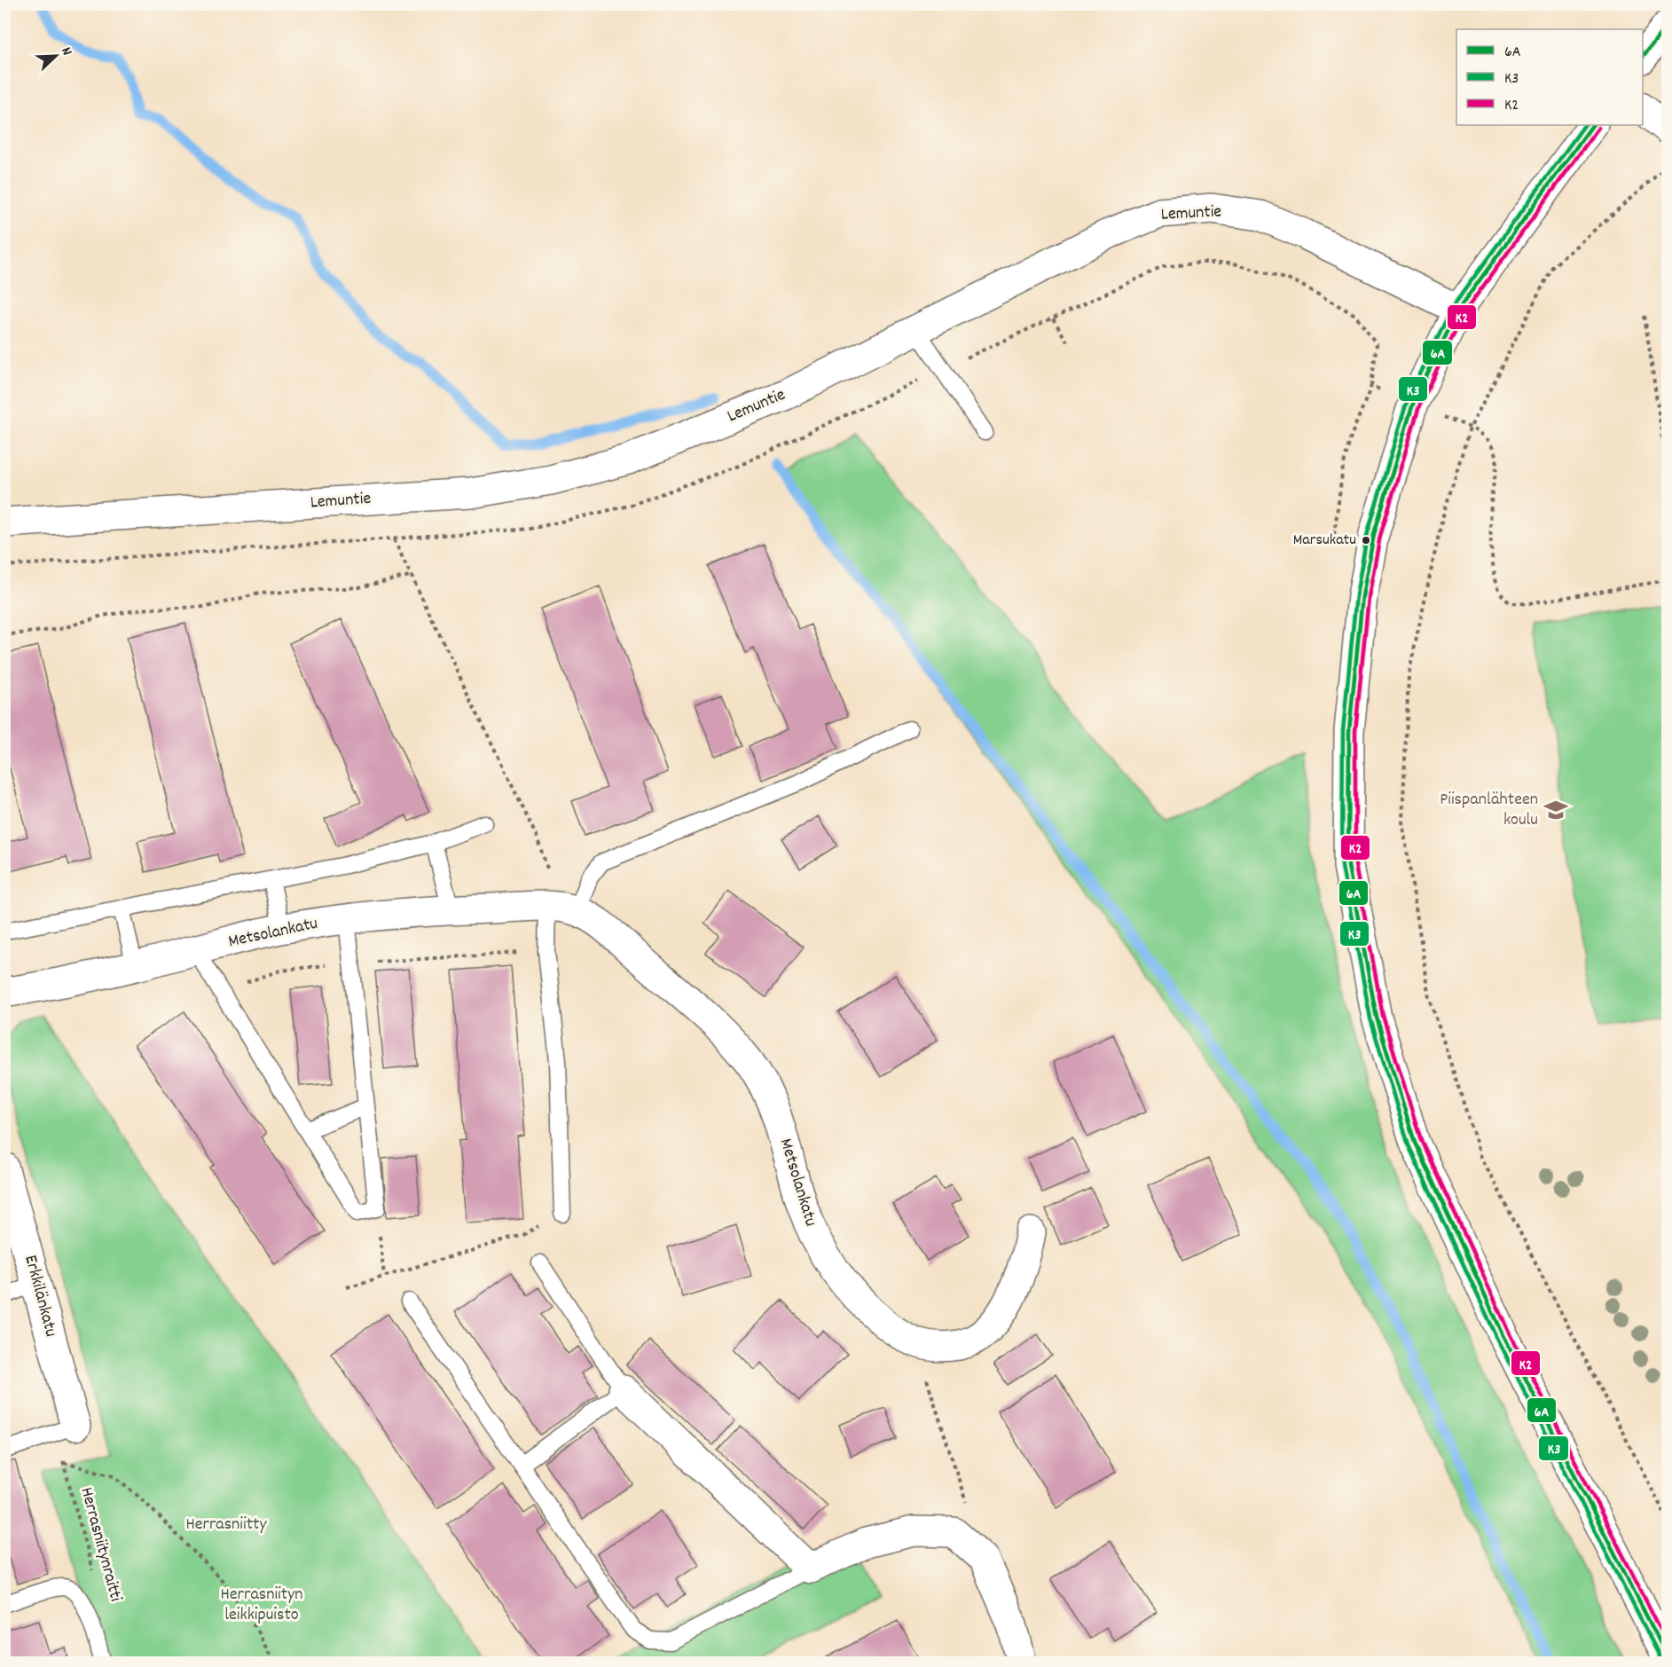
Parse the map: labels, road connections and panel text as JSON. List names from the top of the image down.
{
  "streets": {
    "street": ["Lemuntie", "Metsolankatu", "Erkkilänkatu"],
    "path": ["Herrasniitynraitti"]
  },
  "crossings": [
    ["Erkkilänkatu", "Herrasniitynraitti"]
  ],
  "parks": ["Herrasniitty", "Herrasniityn leikkipuisto"],
  "places": {
    "other": ["Marsukatu"],
    "school or university": ["Piispanlähteen koulu"]
  },
  "lines": ["transit line 6A", "transit line K3", "transit line K2"],
  "legend": ["6A", "K3", "K2"],
  "north": "top right"
}
